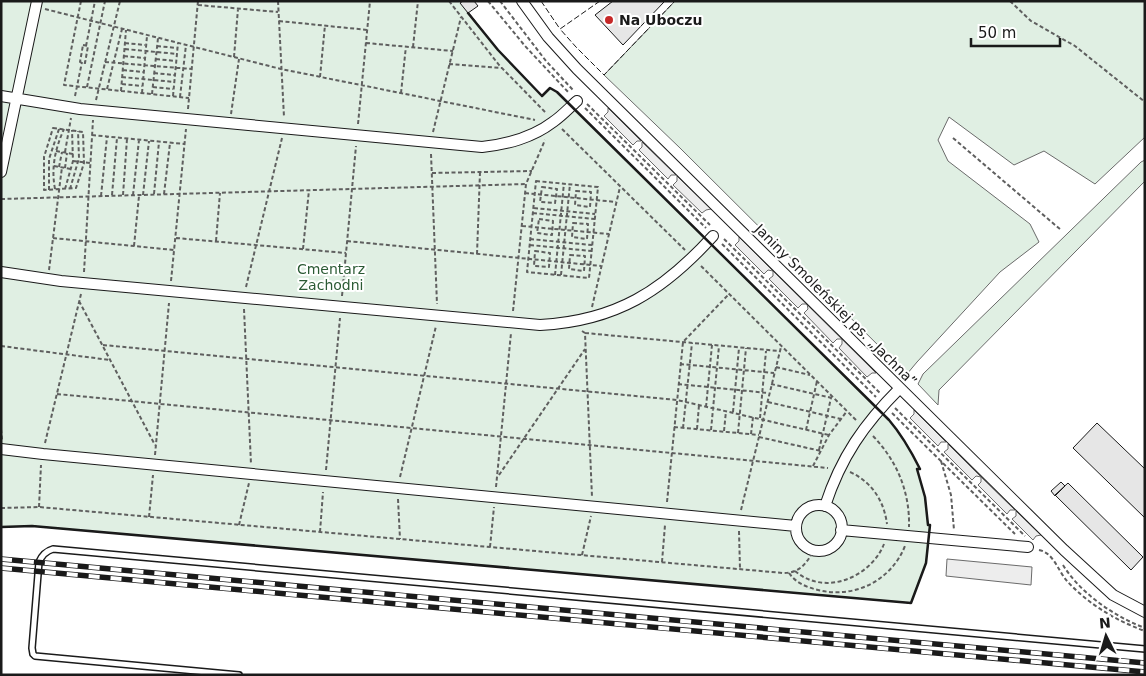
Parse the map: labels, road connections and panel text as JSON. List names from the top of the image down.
{
  "streets": {
    "street": ["Janiny Smoleńskiej ps. „Jachna”"]
  },
  "parks": ["Cmentarz Zachodni"],
  "places": ["Na Uboczu"],
  "scale_bar": "50 m",
  "north": "top"
}
